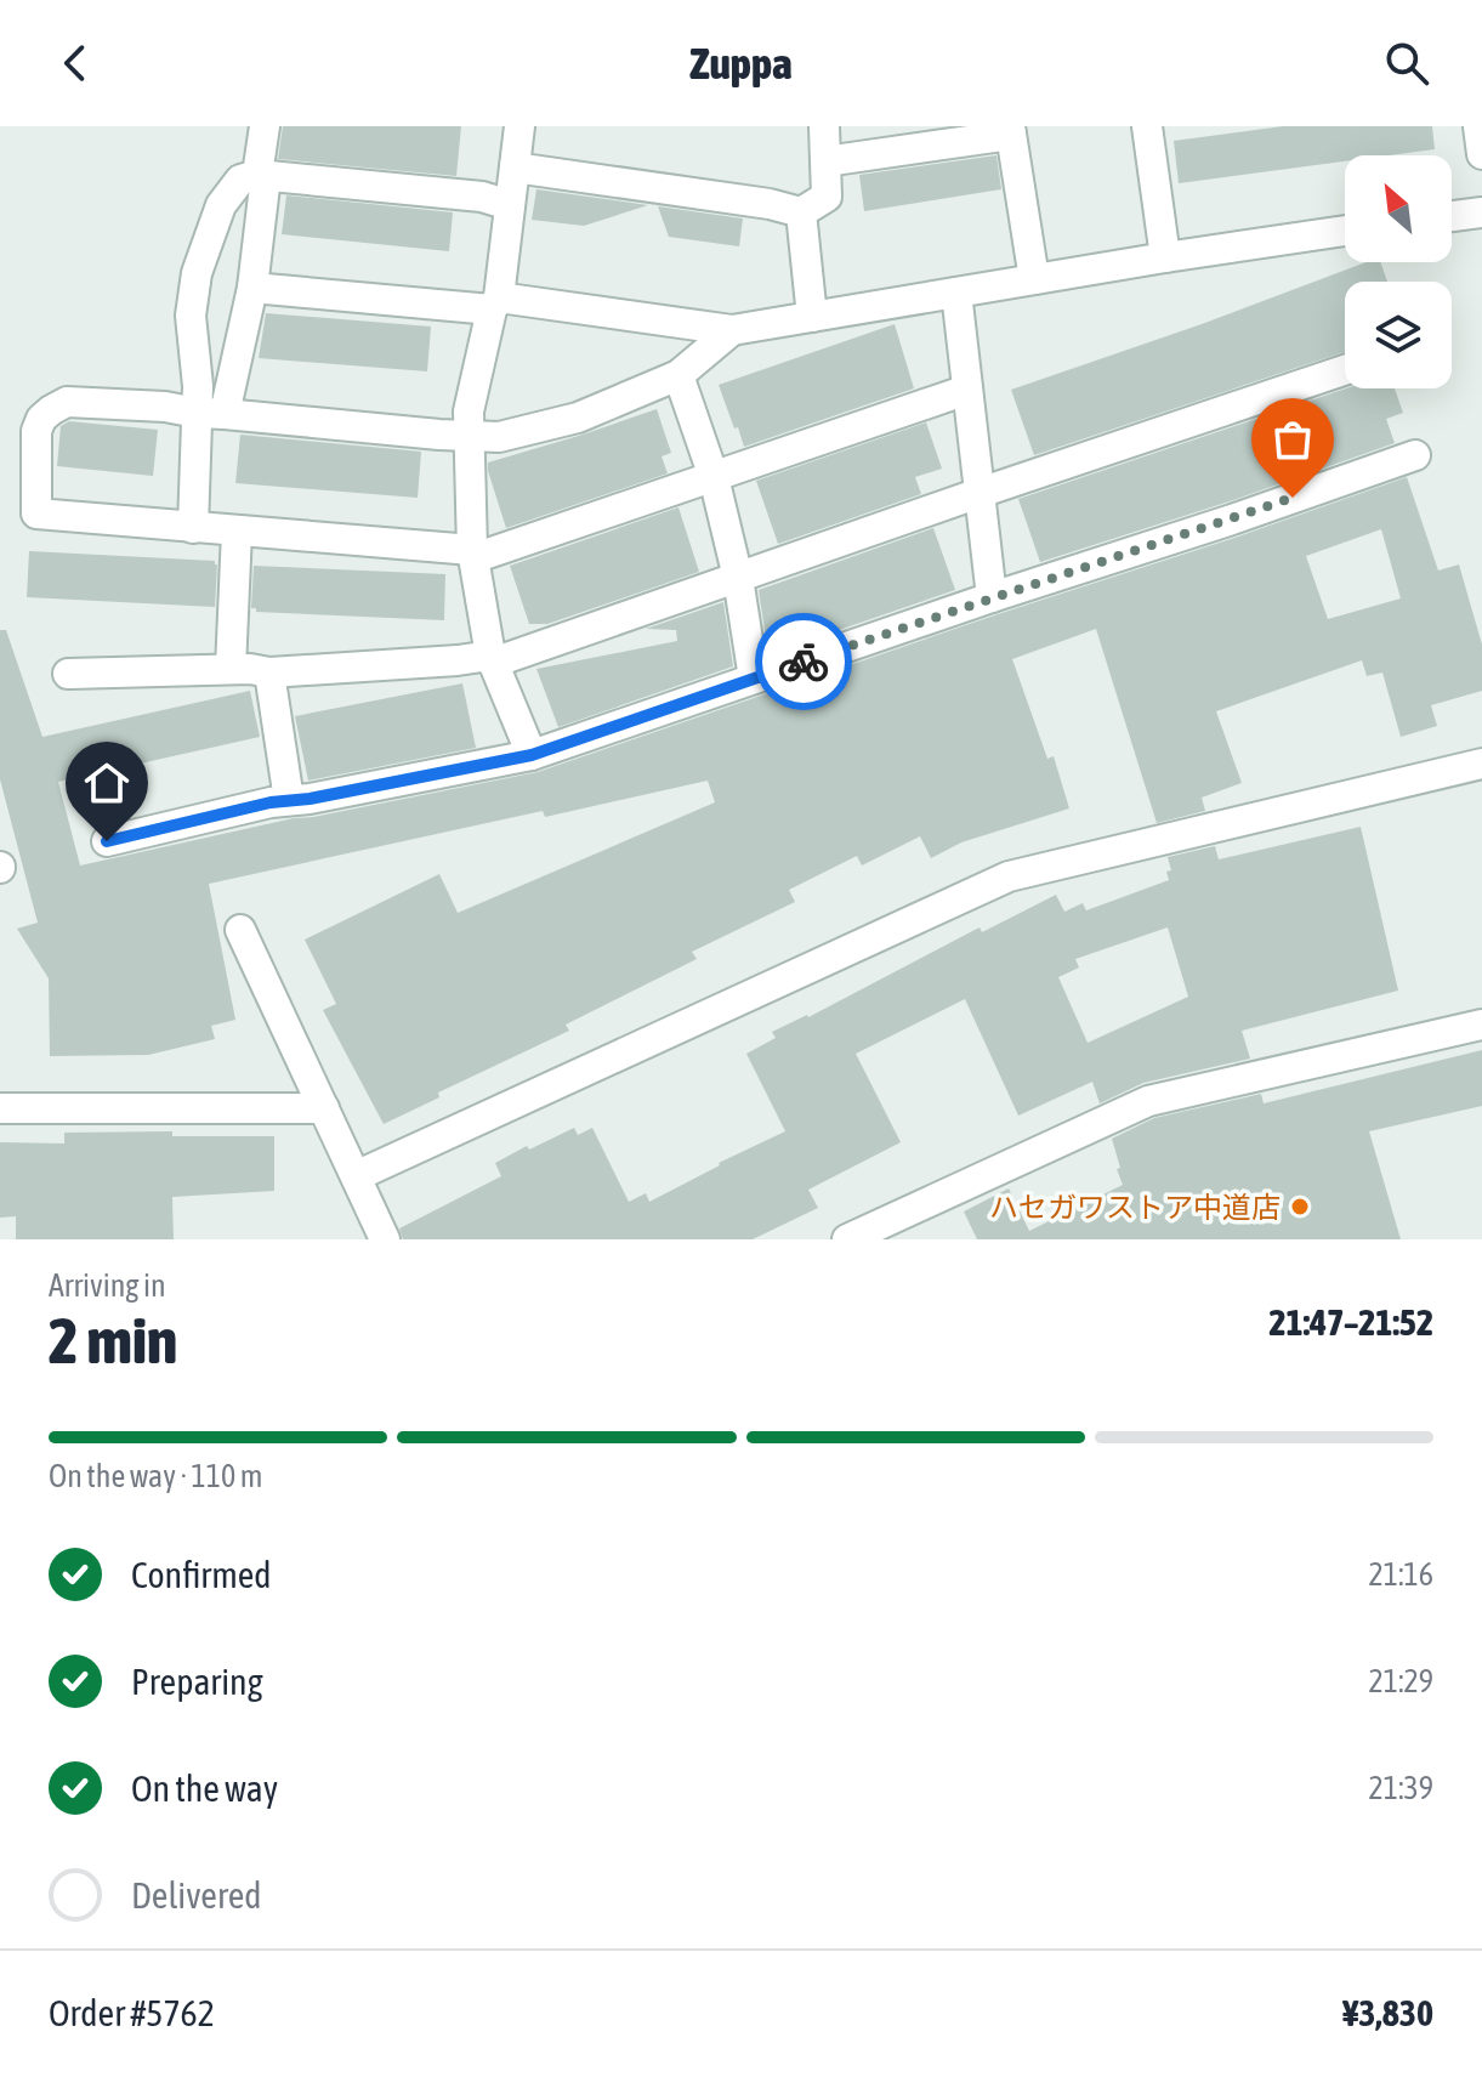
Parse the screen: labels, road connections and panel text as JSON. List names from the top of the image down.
{
  "places": ["ハセガワストア中道店"],
  "north": "top left",
  "page": {
    "header": "Zuppa",
    "heading": ["2 min", "Arriving in", "21:47–21:52"],
    "panel": ["Order #5762", "¥3,830"],
    "bar": "On the way · 110 m",
    "list": [
      ["Confirmed", "21:16"],
      ["Preparing", "21:29"],
      ["On the way", "21:39"],
      "Delivered"
    ]
  }
}
